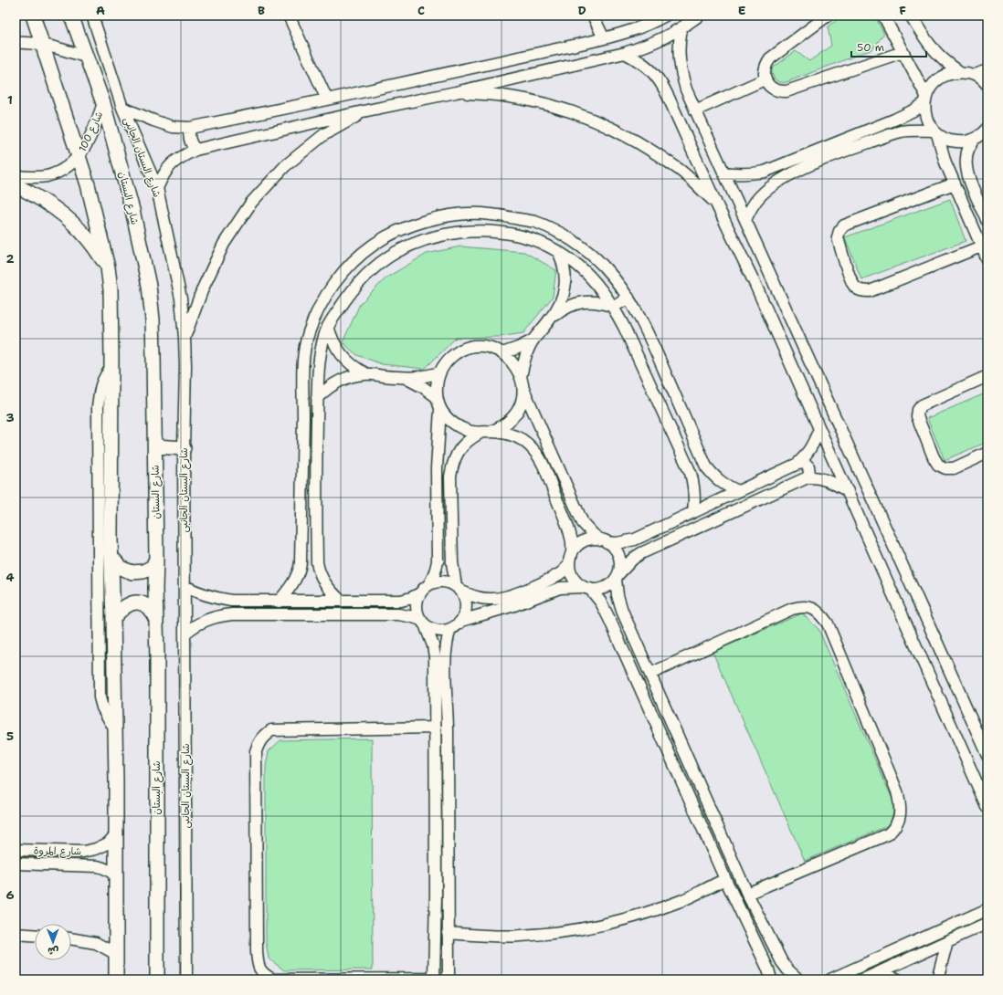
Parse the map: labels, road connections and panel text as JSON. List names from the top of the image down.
{
  "streets": {
    "street": [
      "شارع 100",
      "شارع البستان الجانبى",
      "شارع البستان",
      "شارع المروة"
    ]
  },
  "crossings": [
    ["شارع 100", "شارع البستان"]
  ],
  "scale_bar": "50 m",
  "north": "bottom",
  "grid": {
    "columns": [
      "A",
      "B",
      "C",
      "D",
      "E",
      "F"
    ],
    "rows": [
      "1",
      "2",
      "3",
      "4",
      "5",
      "6"
    ]
  }
}
